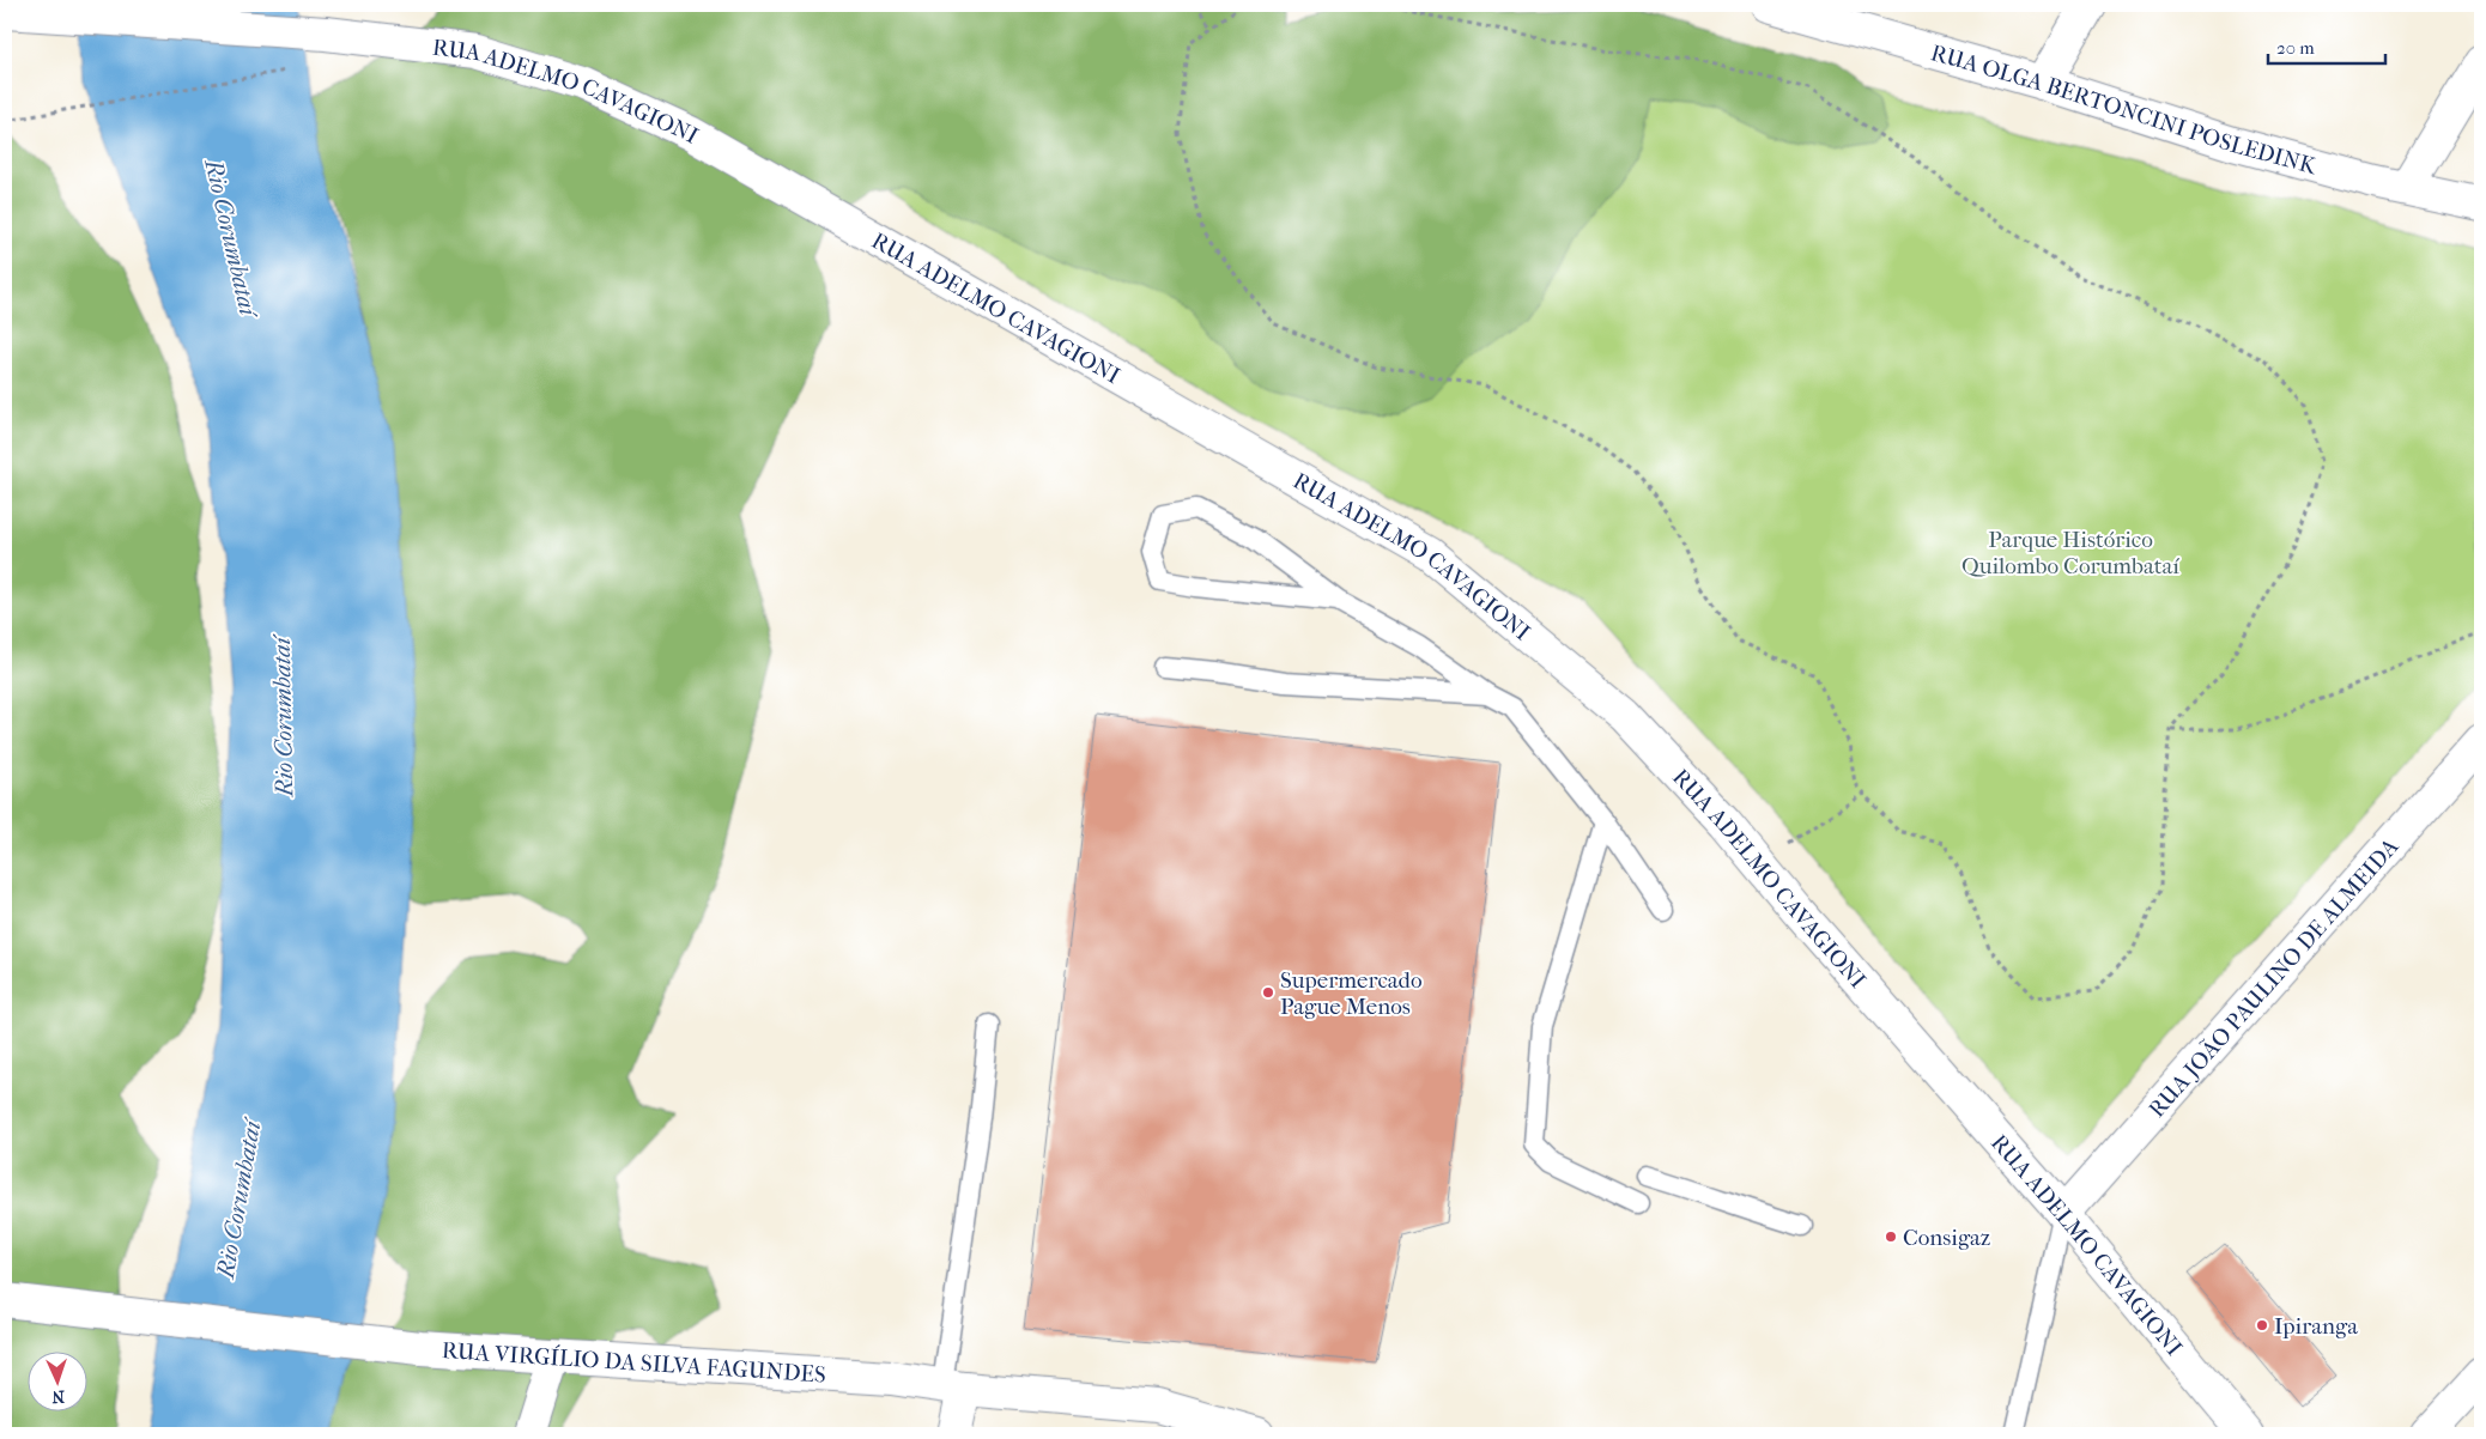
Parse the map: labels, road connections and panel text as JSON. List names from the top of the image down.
{
  "streets": {
    "street": [
      "RUA ADELMO CAVAGIONI",
      "RUA OLGA BERTONCINI POSLEDINK",
      "RUA JOÃO PAULINO DE ALMEIDA",
      "RUA VIRGÍLIO DA SILVA FAGUNDES"
    ]
  },
  "crossings": [
    ["RUA ADELMO CAVAGIONI", "RUA JOÃO PAULINO DE ALMEIDA"]
  ],
  "water": ["Rio Corumbataí"],
  "parks": ["Parque Histórico Quilombo Corumbataí"],
  "places": ["Supermercado Pague Menos", "Consigaz", "Ipiranga"],
  "scale_bar": "20 m",
  "north": "bottom"
}
